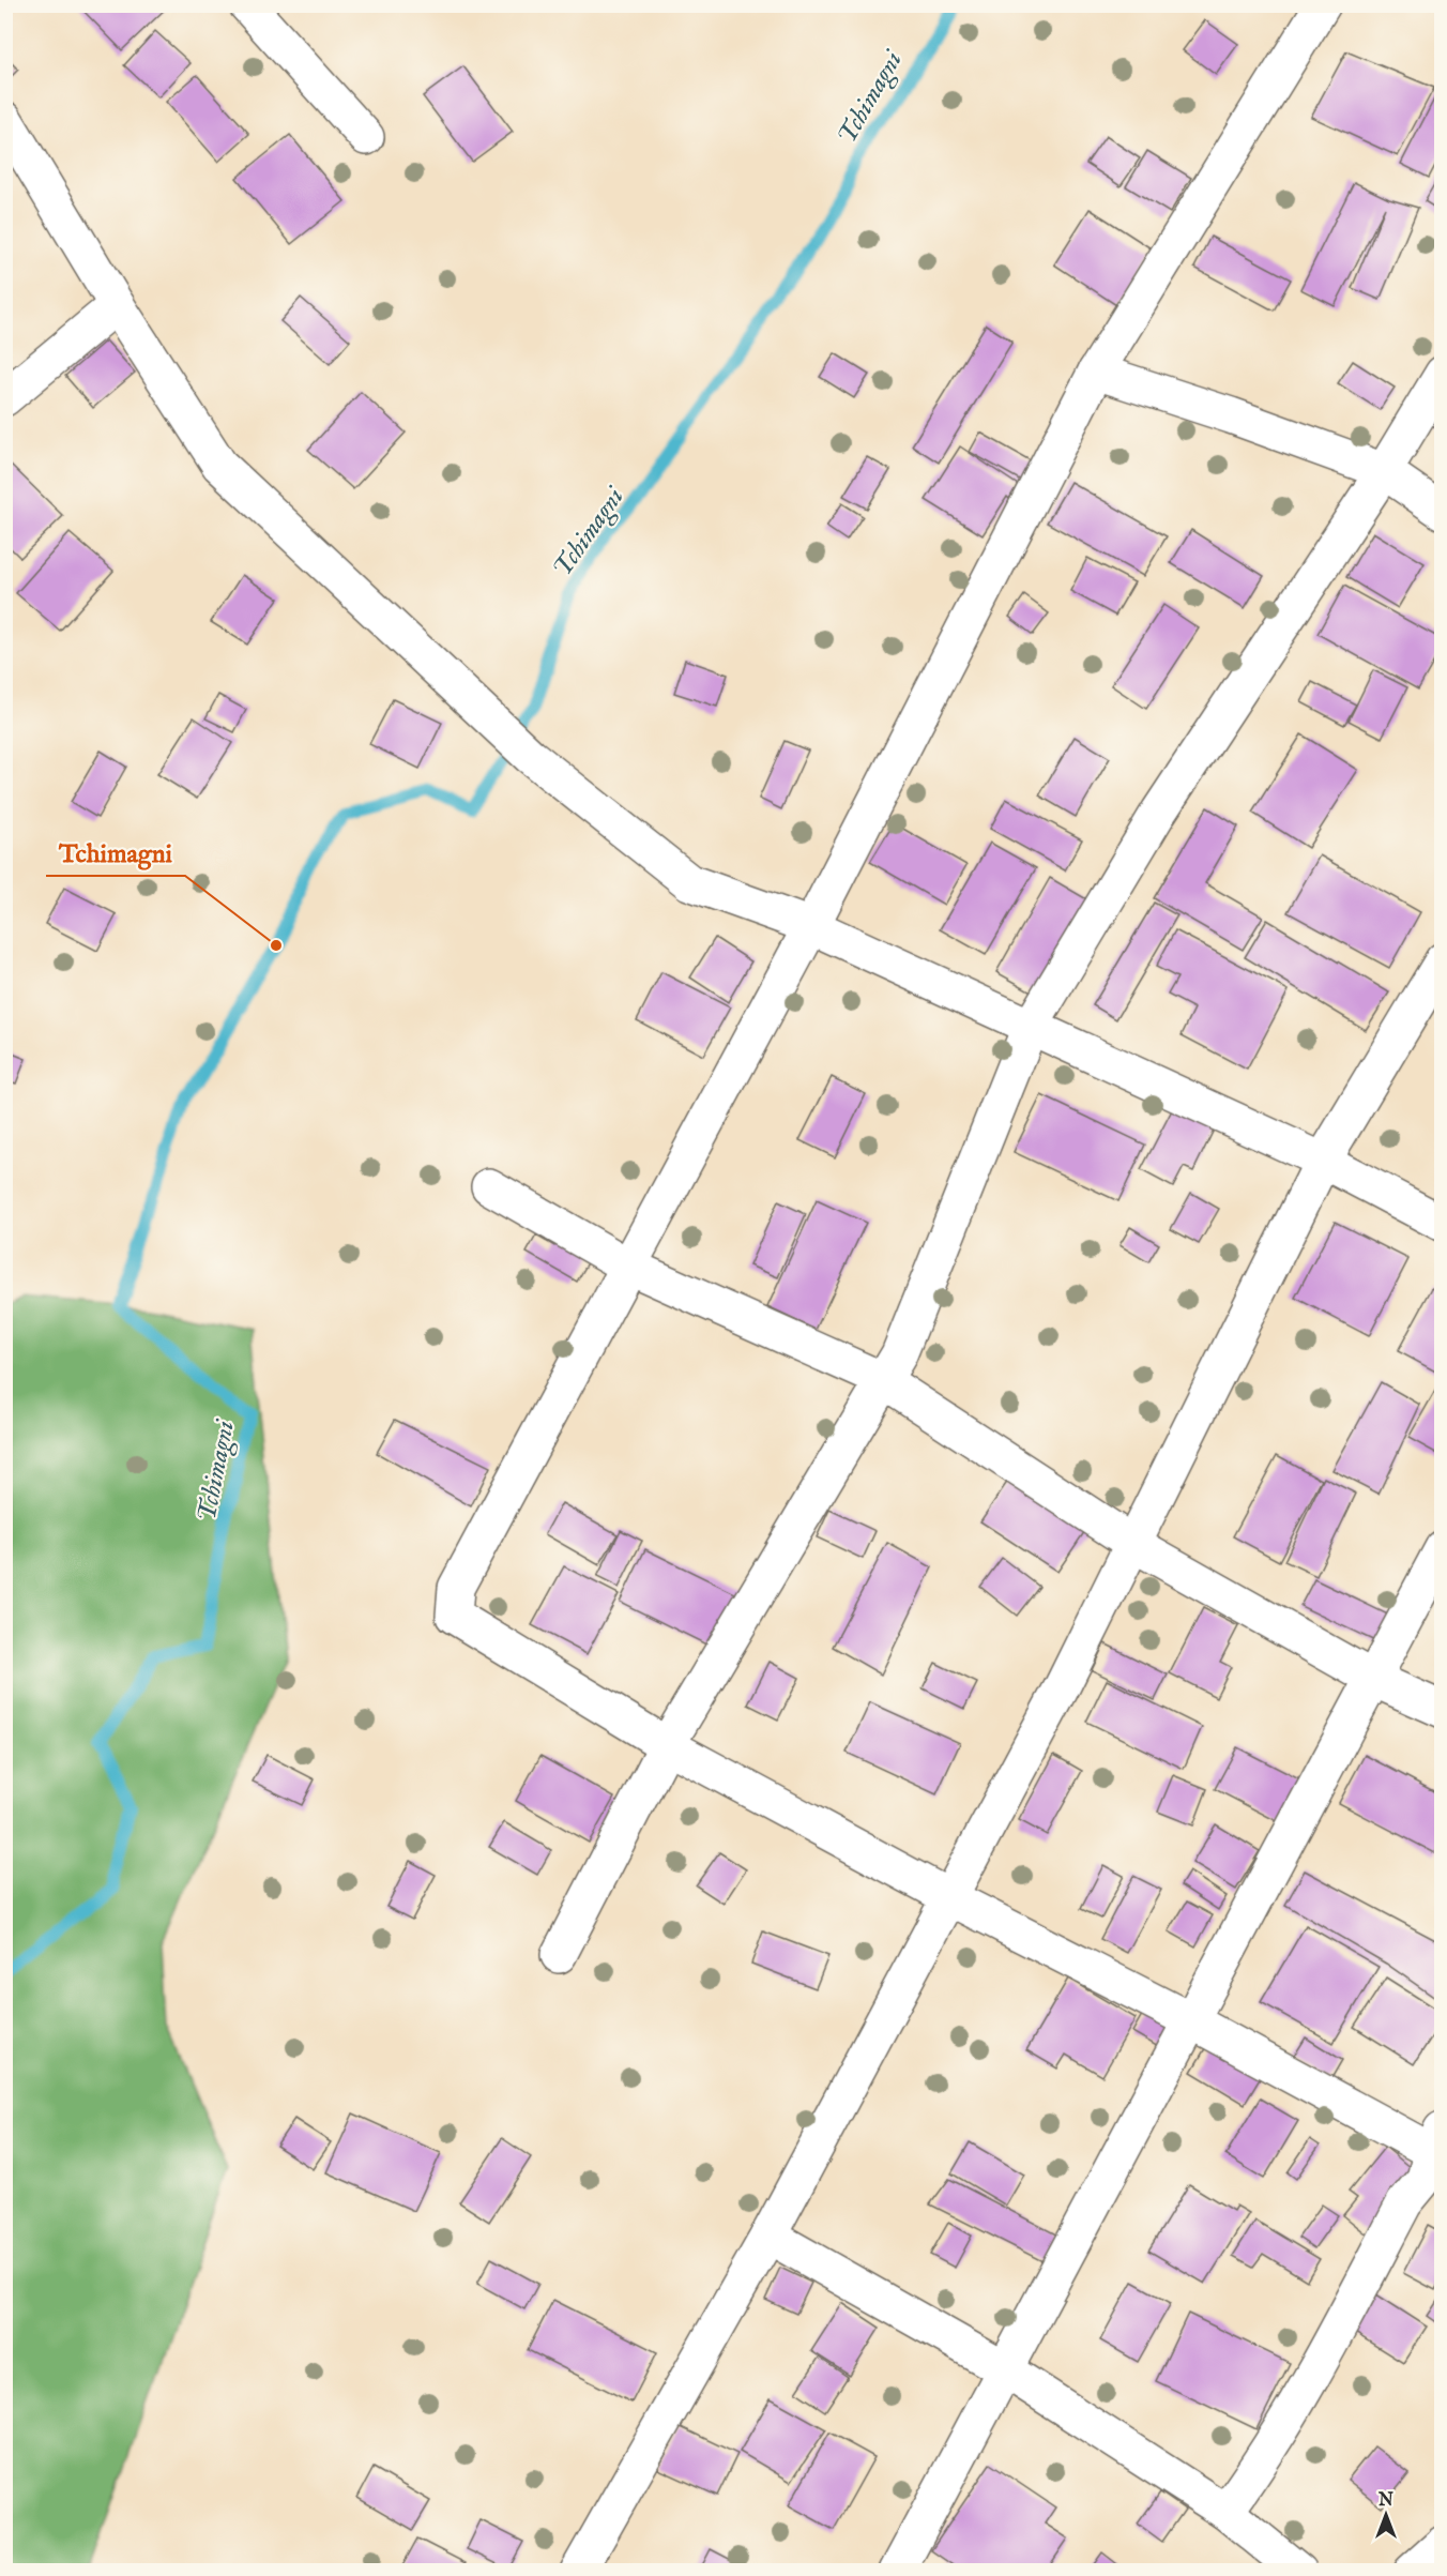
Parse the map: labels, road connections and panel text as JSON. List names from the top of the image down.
{
  "water": ["Tchimagni"],
  "places": ["Tchimagni"],
  "north": "top"
}
